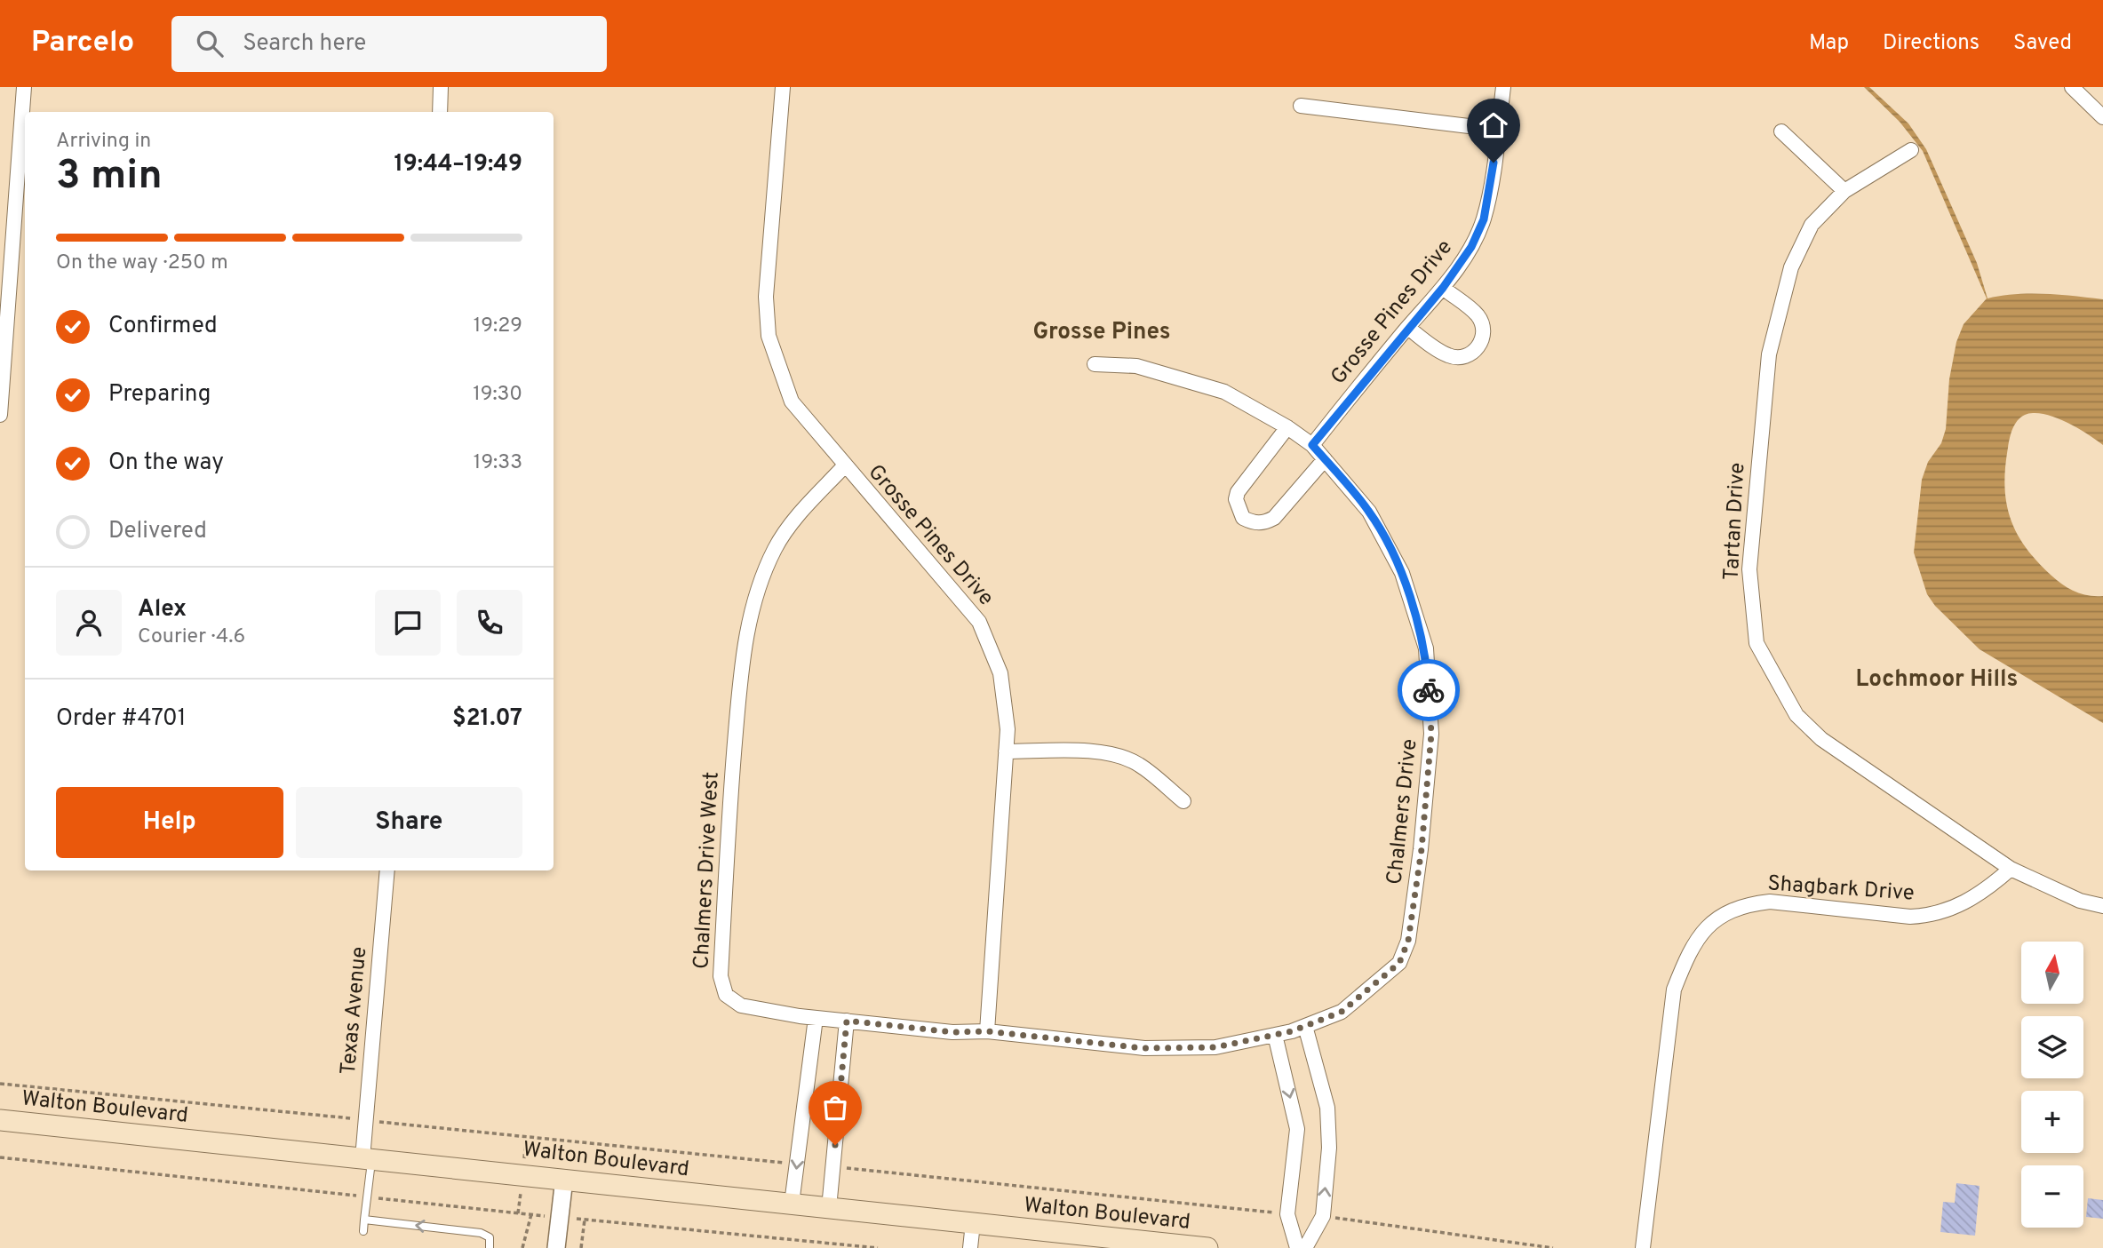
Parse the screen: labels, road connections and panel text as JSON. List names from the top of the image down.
{
  "streets": {
    "main road": ["Walton Boulevard"],
    "street": [
      "Grosse Pines Drive",
      "Tartan Drive",
      "Chalmers Drive",
      "Chalmers Drive West",
      "Shagbark Drive",
      "Texas Avenue"
    ]
  },
  "crossings": [
    ["Grosse Pines Drive", "Chalmers Drive"],
    ["Grosse Pines Drive", "Chalmers Drive West"],
    ["Tartan Drive", "Shagbark Drive"],
    ["Chalmers Drive", "Chalmers Drive West"],
    ["Texas Avenue", "Walton Boulevard"]
  ],
  "districts": ["Grosse Pines", "Lochmoor Hills"],
  "north": "top",
  "page": {
    "header": "Parcelo",
    "search": "Search here",
    "nav": ["Map", "Directions", "Saved"],
    "heading": ["3 min", "Arriving in", "19:44–19:49"],
    "panel": [
      "Alex",
      "Courier · 4.6",
      "Order #4701",
      "$21.07"
    ],
    "bar": "On the way · 250 m",
    "list": [
      ["Confirmed", "19:29"],
      ["Preparing", "19:30"],
      ["On the way", "19:33"],
      "Delivered"
    ],
    "buttons": ["Help", "Share"],
    "map_buttons": ["+", "−"]
  }
}
